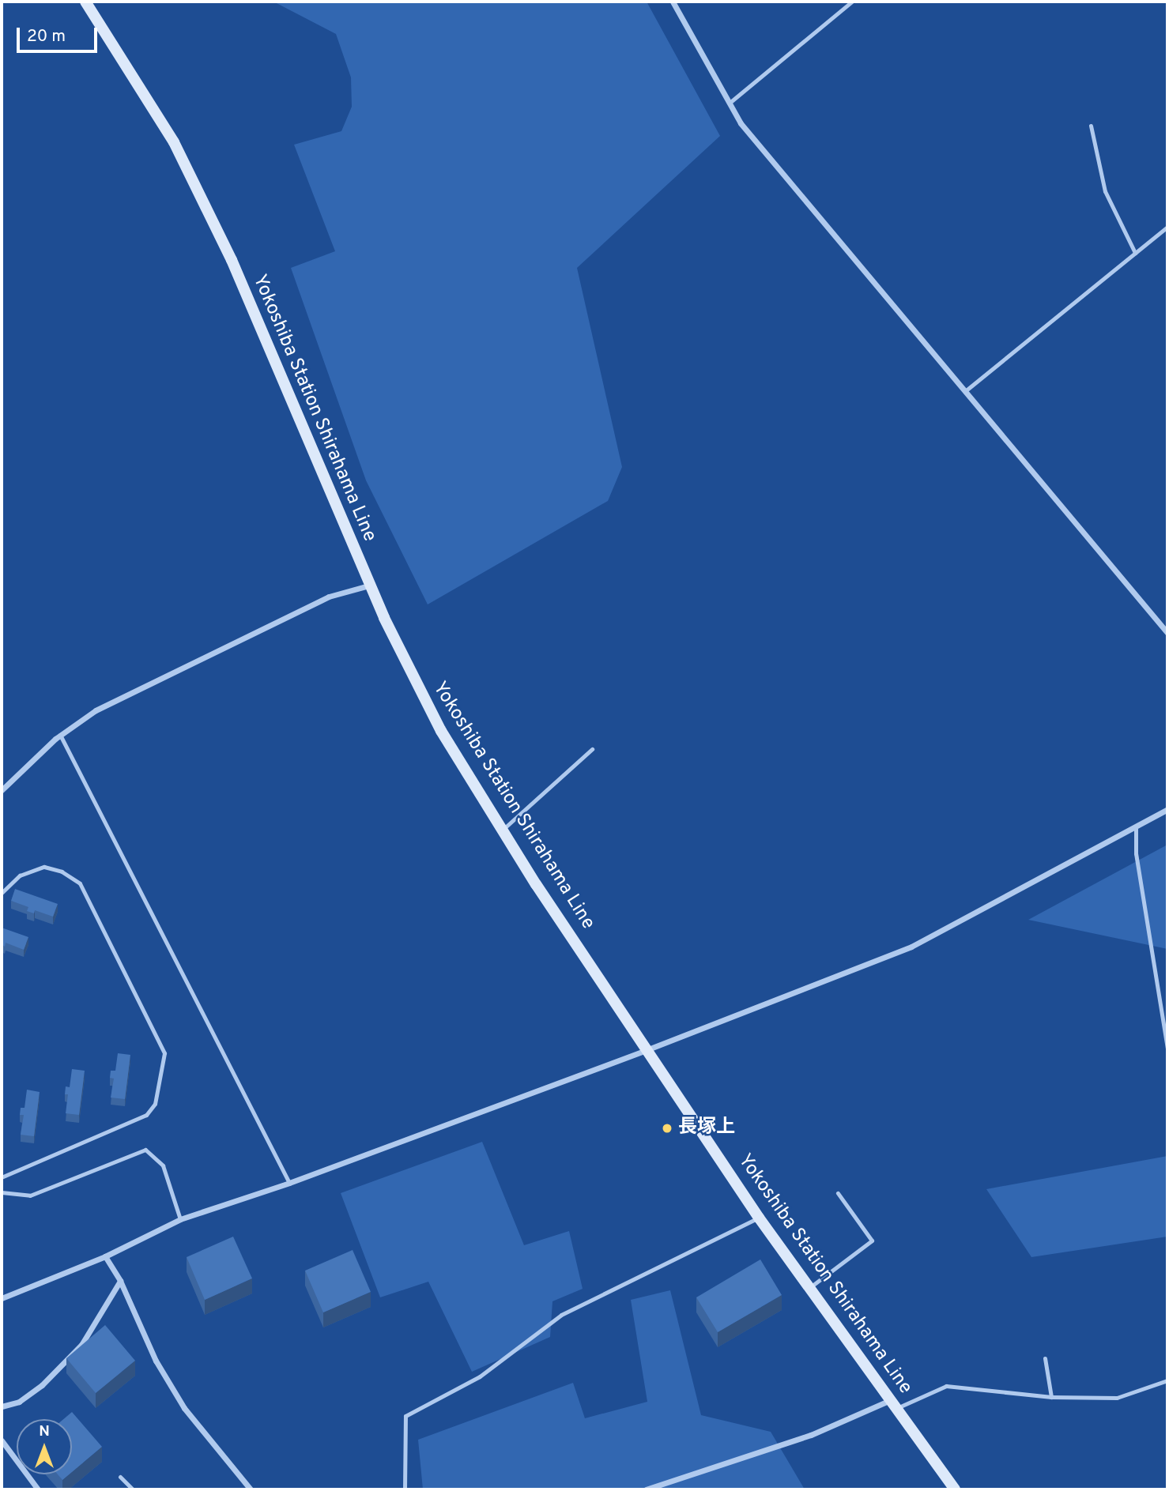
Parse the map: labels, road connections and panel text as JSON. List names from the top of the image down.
{
  "streets": {
    "main road": ["Yokoshiba Station Shirahama Line"]
  },
  "places": ["長塚上"],
  "scale_bar": "20 m",
  "north": "top"
}
